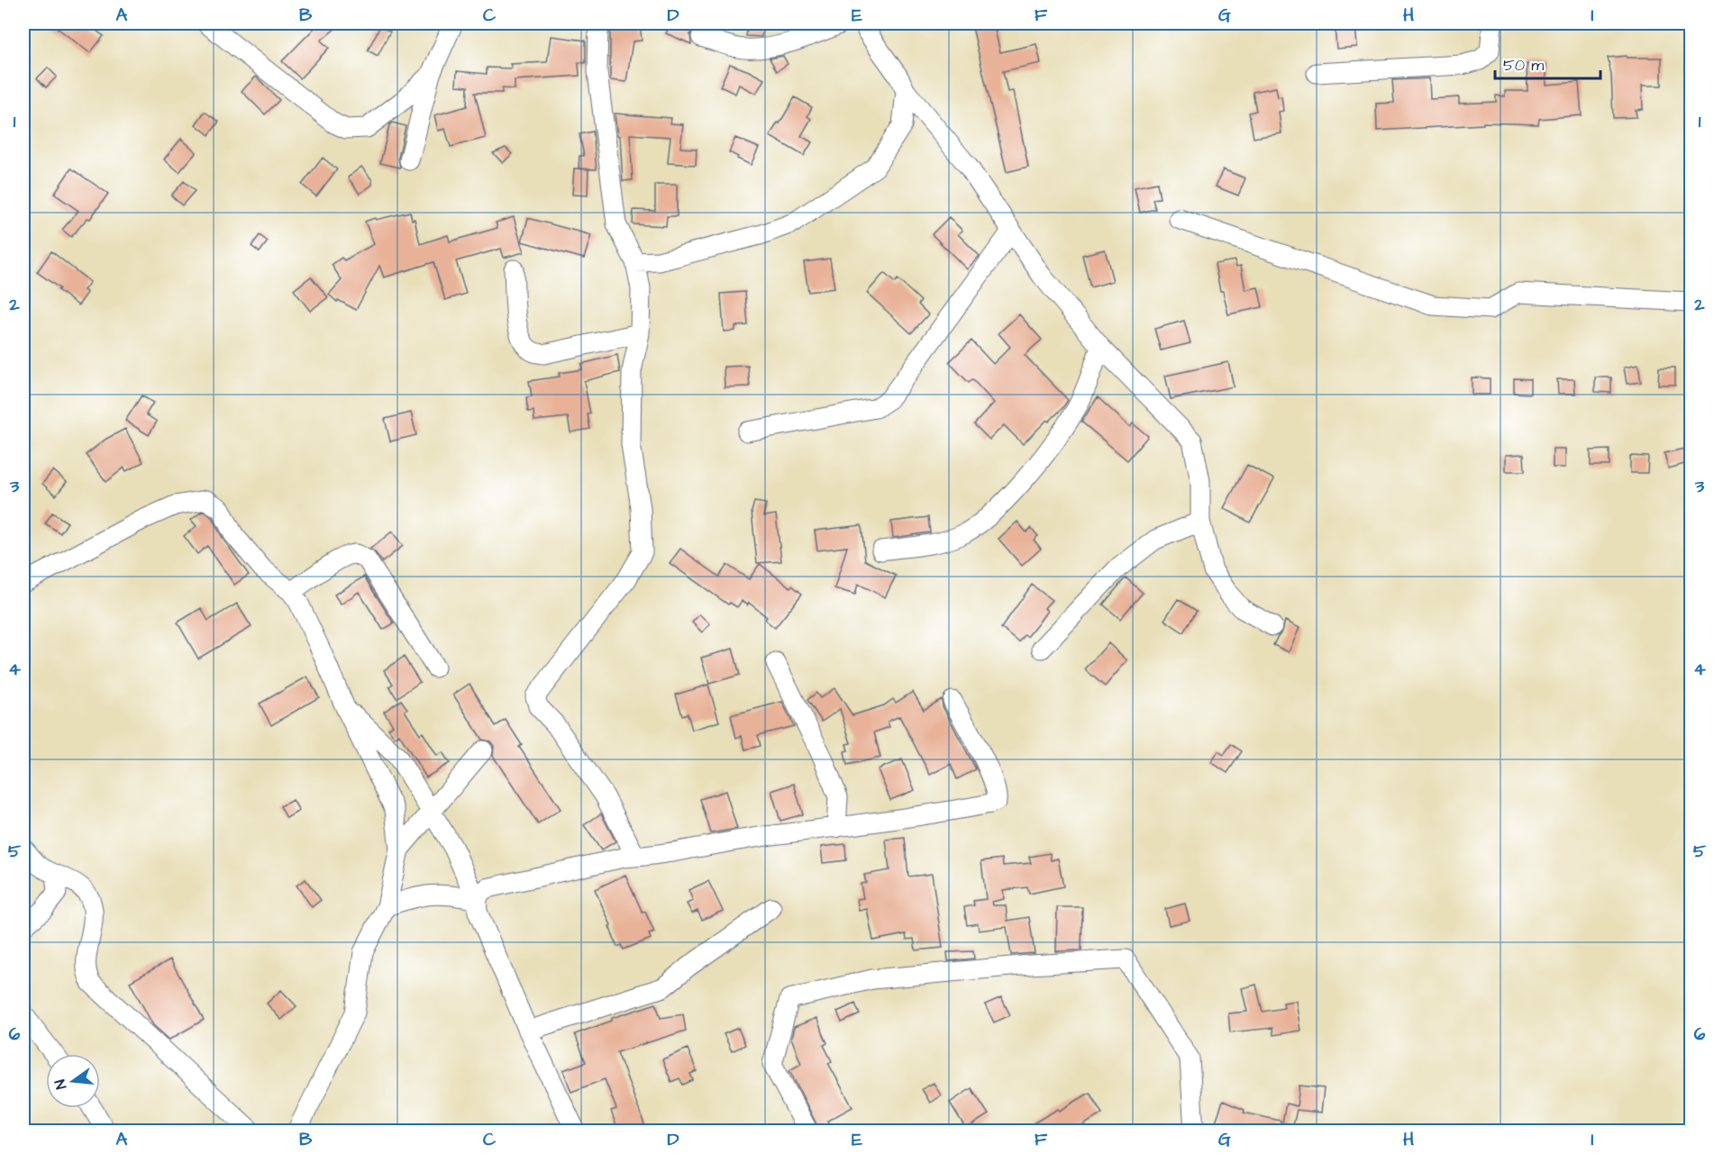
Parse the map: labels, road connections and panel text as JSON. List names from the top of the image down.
{
  "scale_bar": "50 m",
  "north": "left",
  "grid": {
    "columns": [
      "A",
      "B",
      "C",
      "D",
      "E",
      "F",
      "G",
      "H",
      "I"
    ],
    "rows": [
      "1",
      "2",
      "3",
      "4",
      "5",
      "6"
    ]
  }
}
